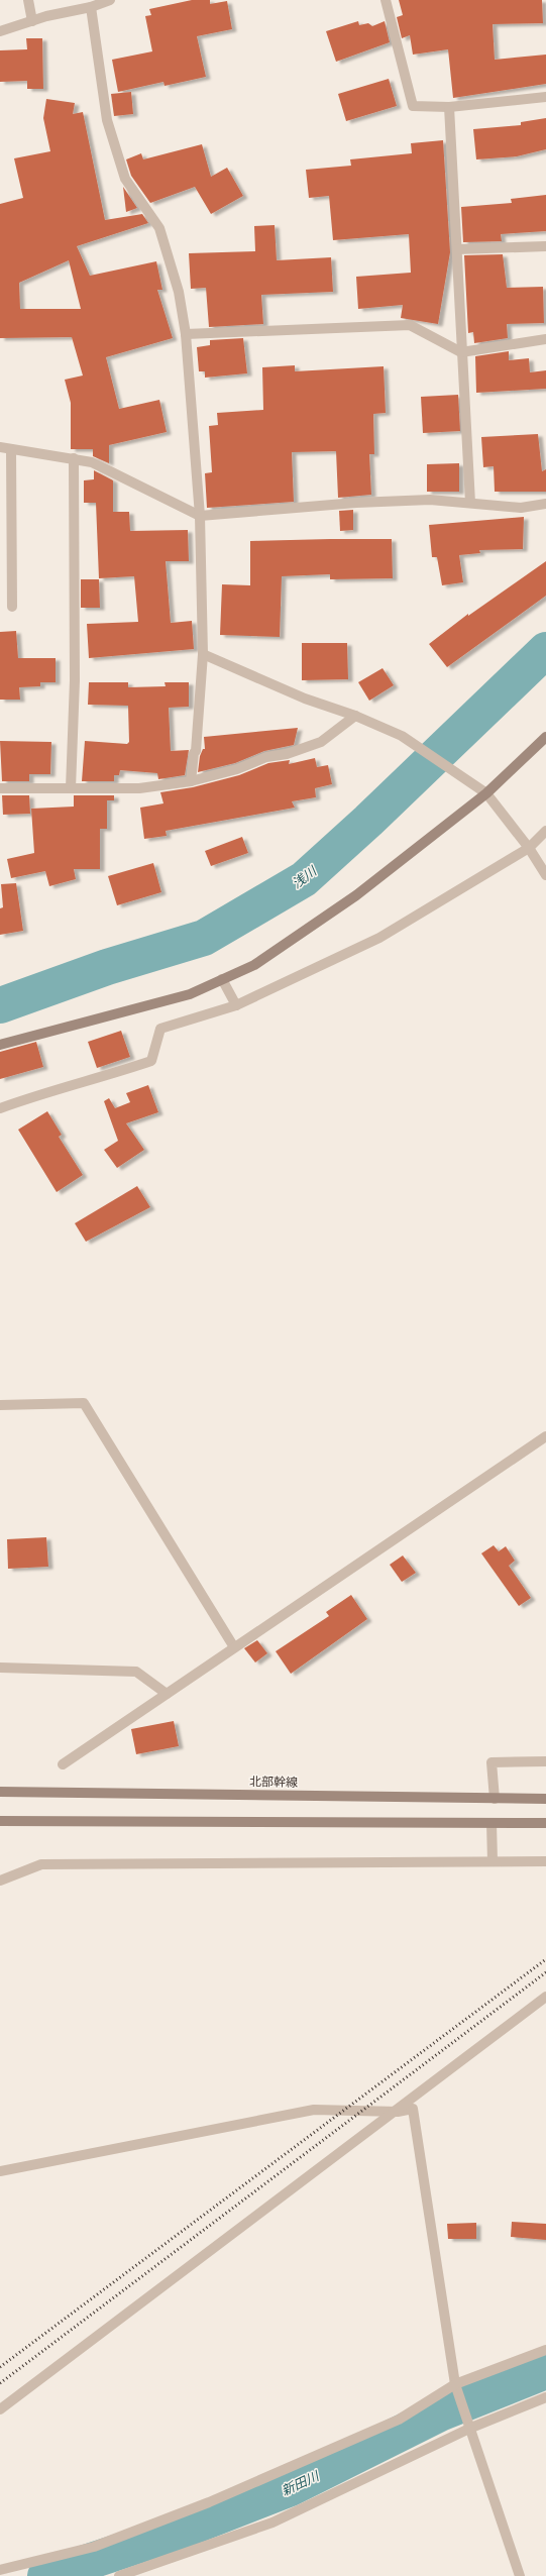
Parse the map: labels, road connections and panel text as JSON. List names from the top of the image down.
{
  "streets": {
    "street": ["北部幹線"]
  },
  "water": ["浅川", "新田川"]
}
